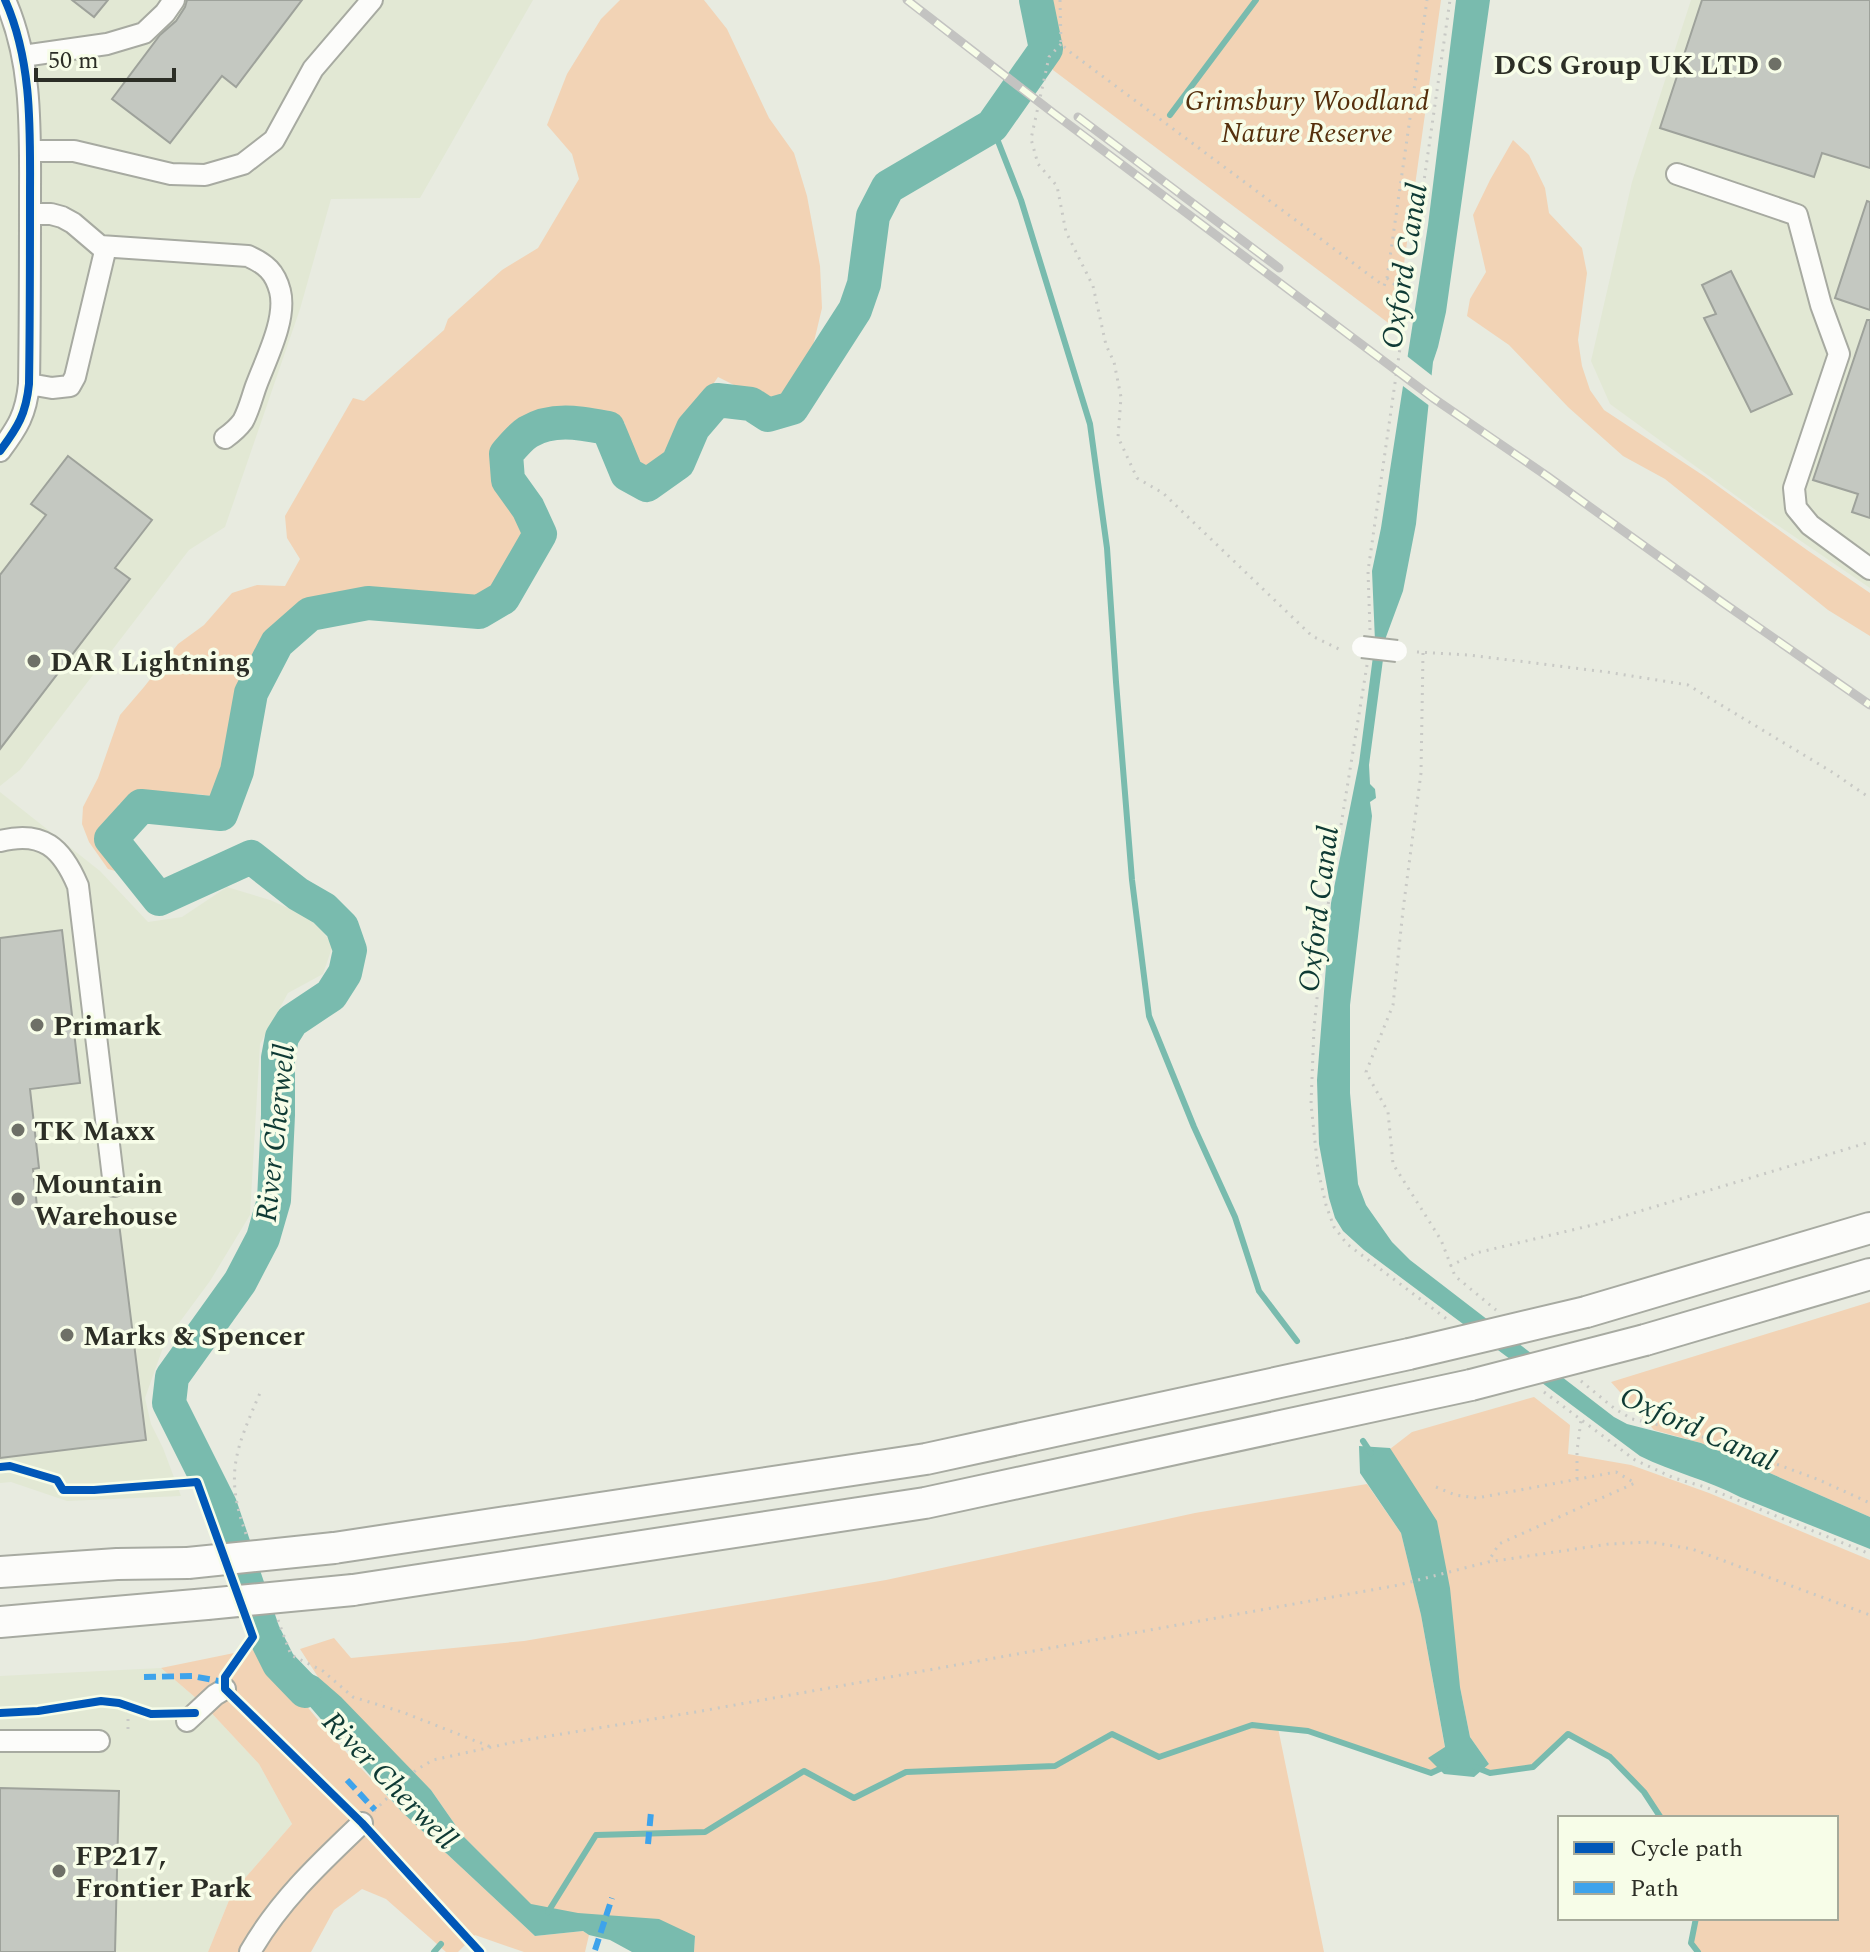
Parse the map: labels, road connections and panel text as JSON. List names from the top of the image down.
{
  "water": ["Oxford Canal", "River Cherwell"],
  "parks": ["Grimsbury Woodland Nature Reserve"],
  "places": [
    "DCS Group UK LTD",
    "DAR Lightning",
    "Primark",
    "TK Maxx",
    "Mountain Warehouse",
    "Marks & Spencer",
    "FP217, Frontier Park"
  ],
  "legend": ["Cycle path", "Path"],
  "scale_bar": "50 m"
}
